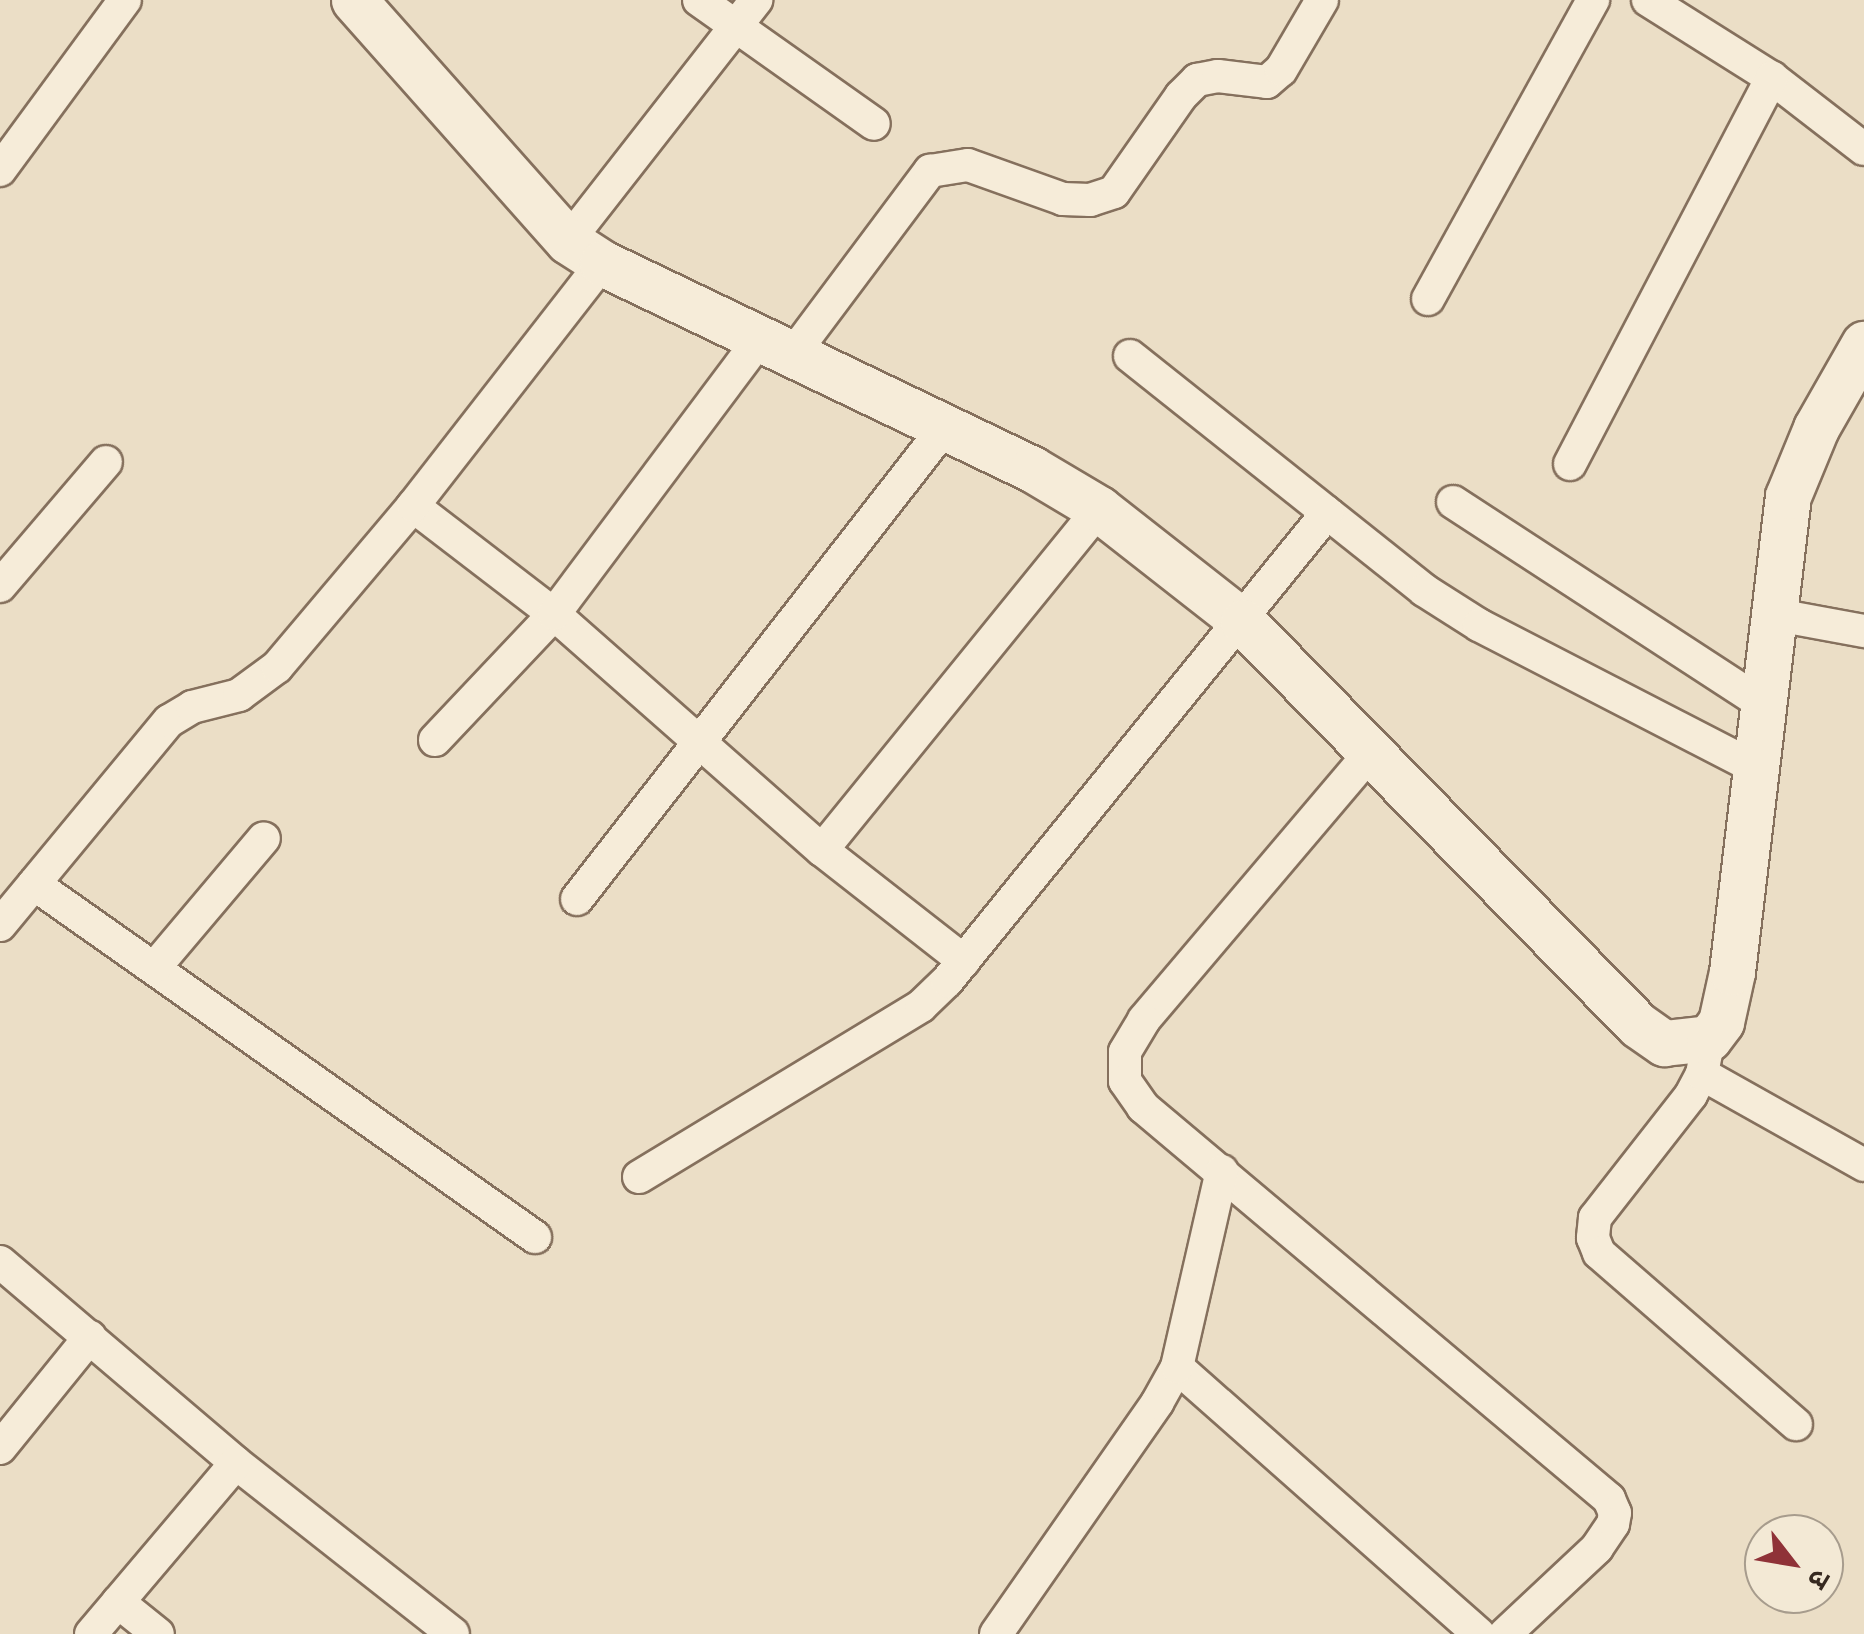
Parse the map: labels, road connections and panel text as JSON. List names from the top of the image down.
{
  "north": "bottom right"
}
